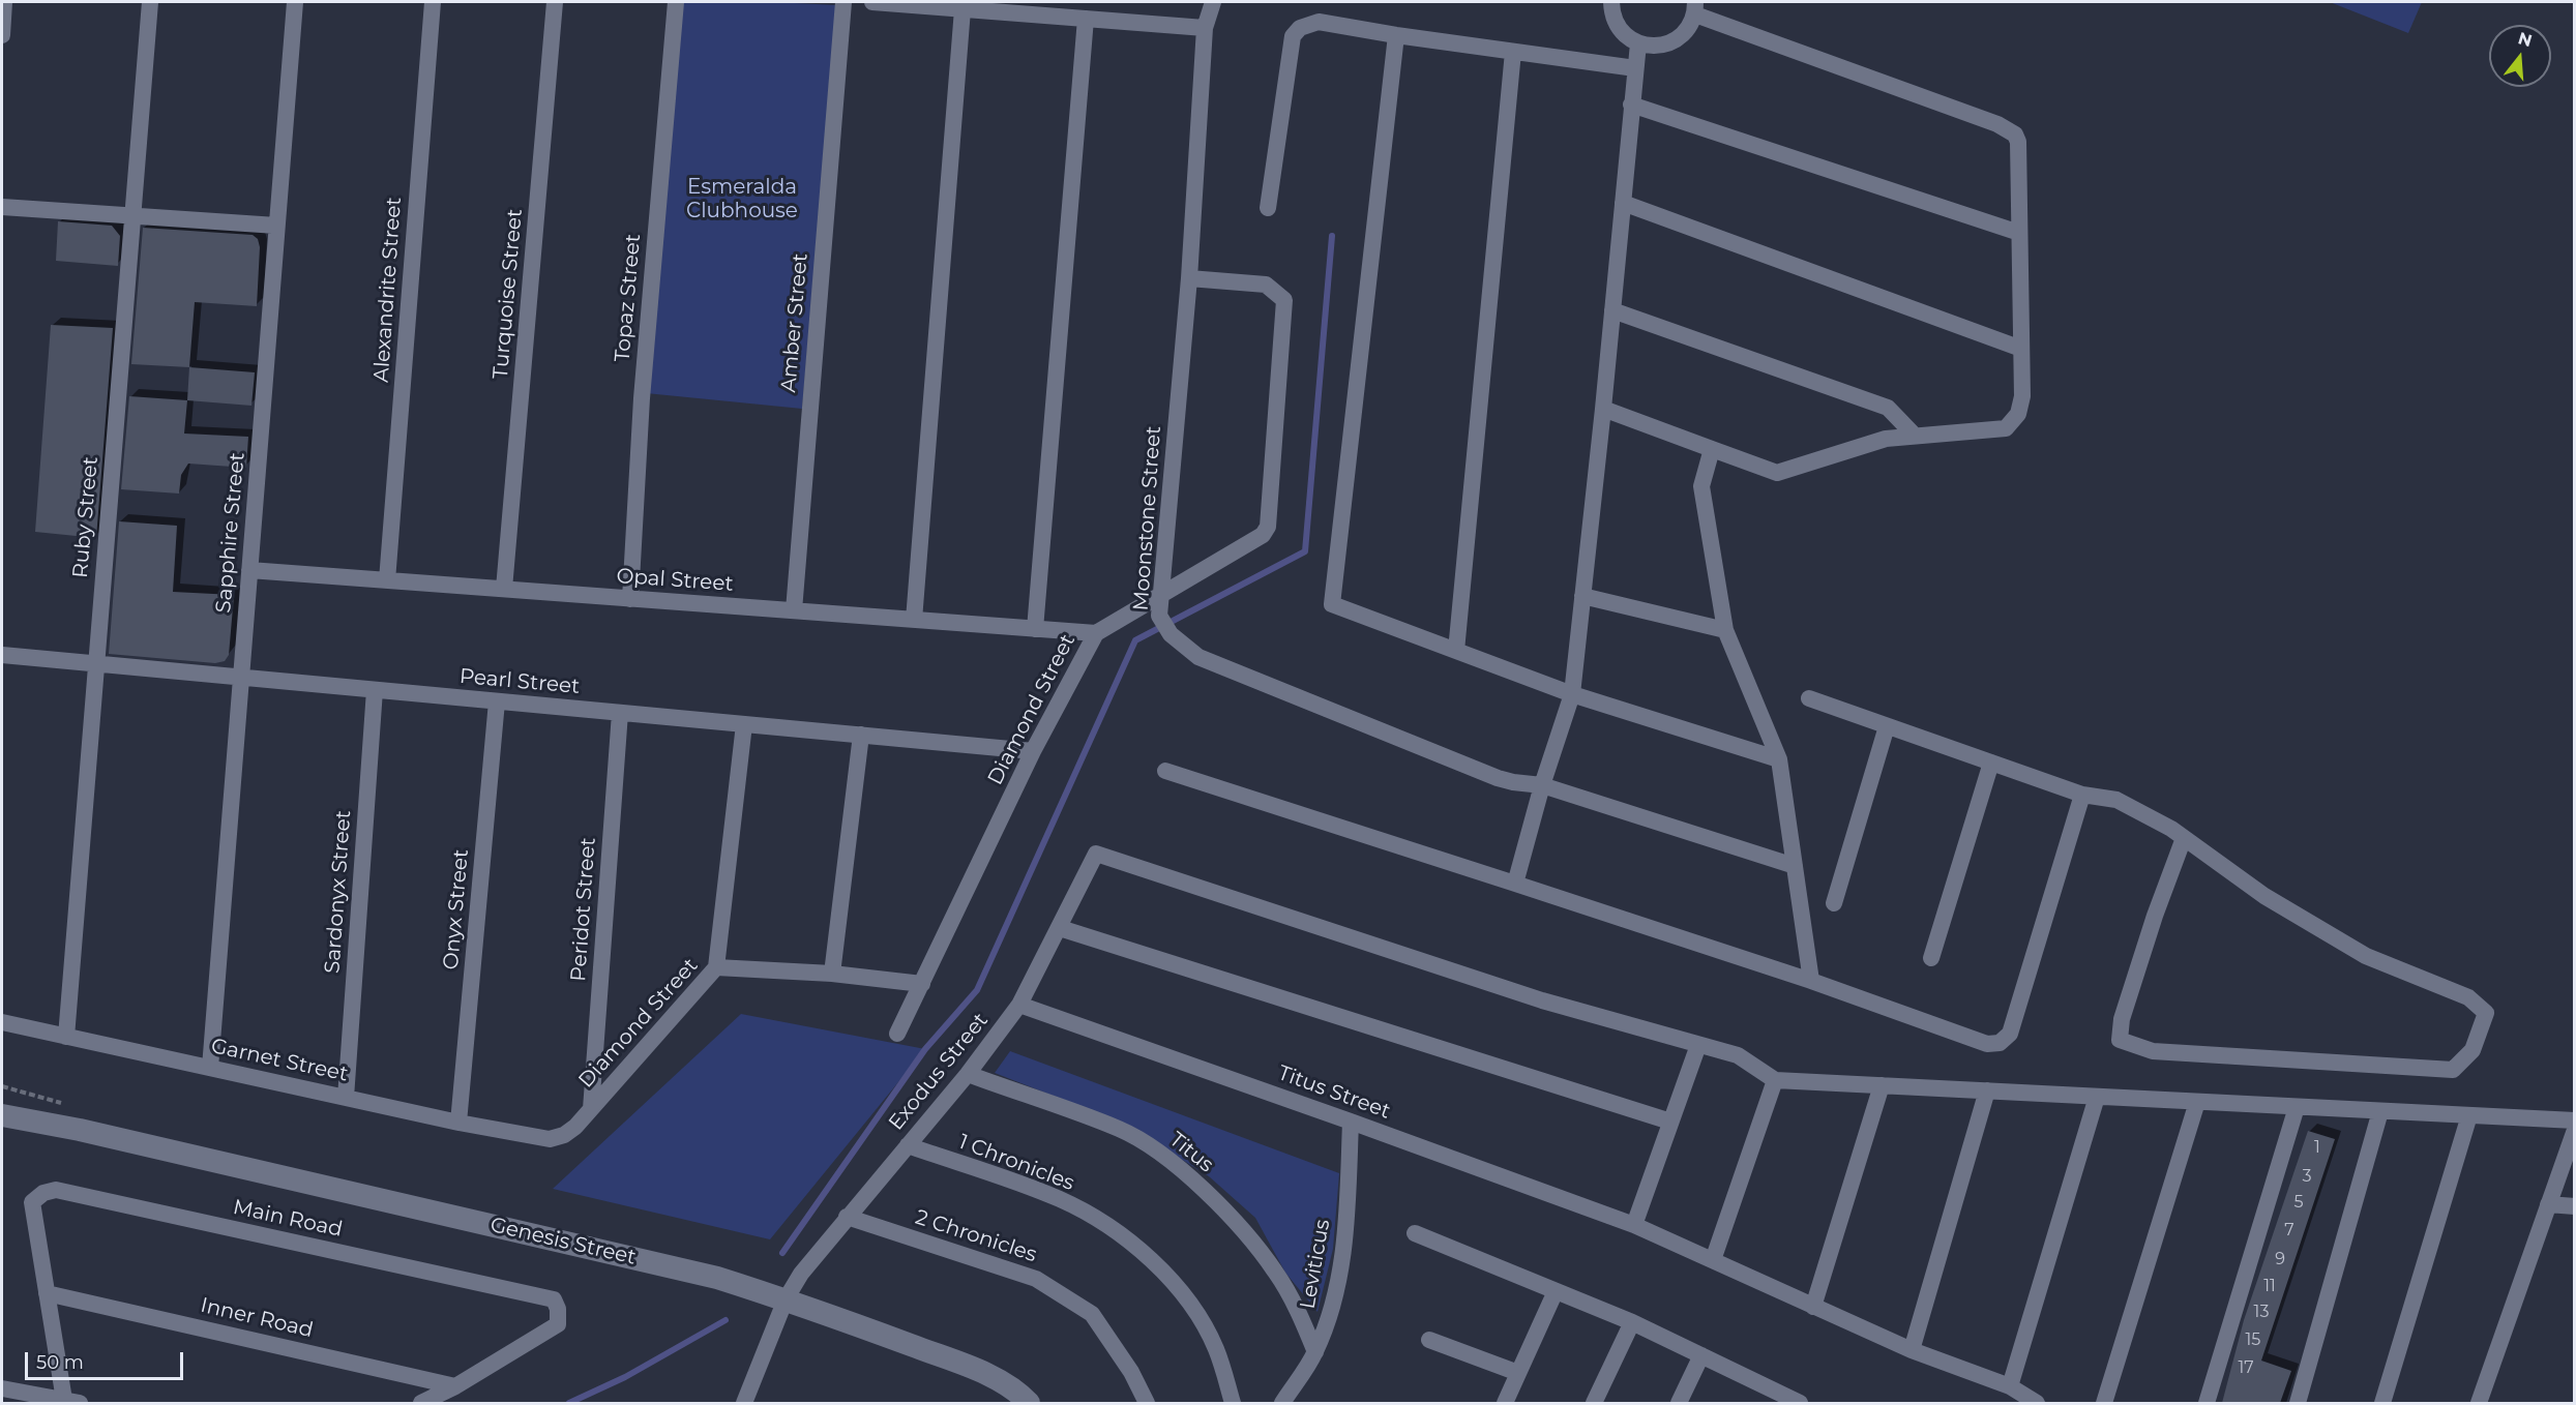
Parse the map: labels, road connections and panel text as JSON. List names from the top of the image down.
{
  "streets": {
    "street": [
      "Alexandrite Street",
      "Turquoise Street",
      "Topaz Street",
      "Amber Street",
      "Ruby Street",
      "Moonstone Street",
      "Sapphire Street",
      "Opal Street",
      "Pearl Street",
      "Diamond Street",
      "Sardonyx Street",
      "Onyx Street",
      "Peridot Street",
      "Garnet Street",
      "Exodus Street",
      "Titus Street",
      "Titus",
      "1 Chronicles",
      "Main Road",
      "2 Chronicles",
      "Genesis Street",
      "Leviticus",
      "Inner Road"
    ]
  },
  "crossings": [
    ["Alexandrite Street", "Opal Street"],
    ["Turquoise Street", "Opal Street"],
    ["Topaz Street", "Opal Street"],
    ["Amber Street", "Opal Street"],
    ["Ruby Street", "Pearl Street"],
    ["Ruby Street", "Garnet Street"],
    ["Moonstone Street", "Diamond Street"],
    ["Sapphire Street", "Opal Street"],
    ["Sapphire Street", "Pearl Street"],
    ["Sapphire Street", "Garnet Street"],
    ["Opal Street", "Diamond Street"],
    ["Pearl Street", "Diamond Street"],
    ["Pearl Street", "Sardonyx Street"],
    ["Pearl Street", "Onyx Street"],
    ["Pearl Street", "Peridot Street"],
    ["Diamond Street", "Peridot Street"],
    ["Diamond Street", "Garnet Street"],
    ["Sardonyx Street", "Garnet Street"],
    ["Onyx Street", "Garnet Street"],
    ["Exodus Street", "Titus Street"],
    ["Exodus Street", "Titus"],
    ["Exodus Street", "1 Chronicles"],
    ["Exodus Street", "2 Chronicles"],
    ["Exodus Street", "Genesis Street"],
    ["Titus Street", "Leviticus"],
    ["Titus", "Leviticus"],
    ["Main Road", "Inner Road"]
  ],
  "parks": ["Esmeralda Clubhouse"],
  "house_numbers": [
    "1",
    "3",
    "5",
    "7",
    "9",
    "11",
    "13",
    "15",
    "17"
  ],
  "scale_bar": "50 m",
  "north": "top"
}
